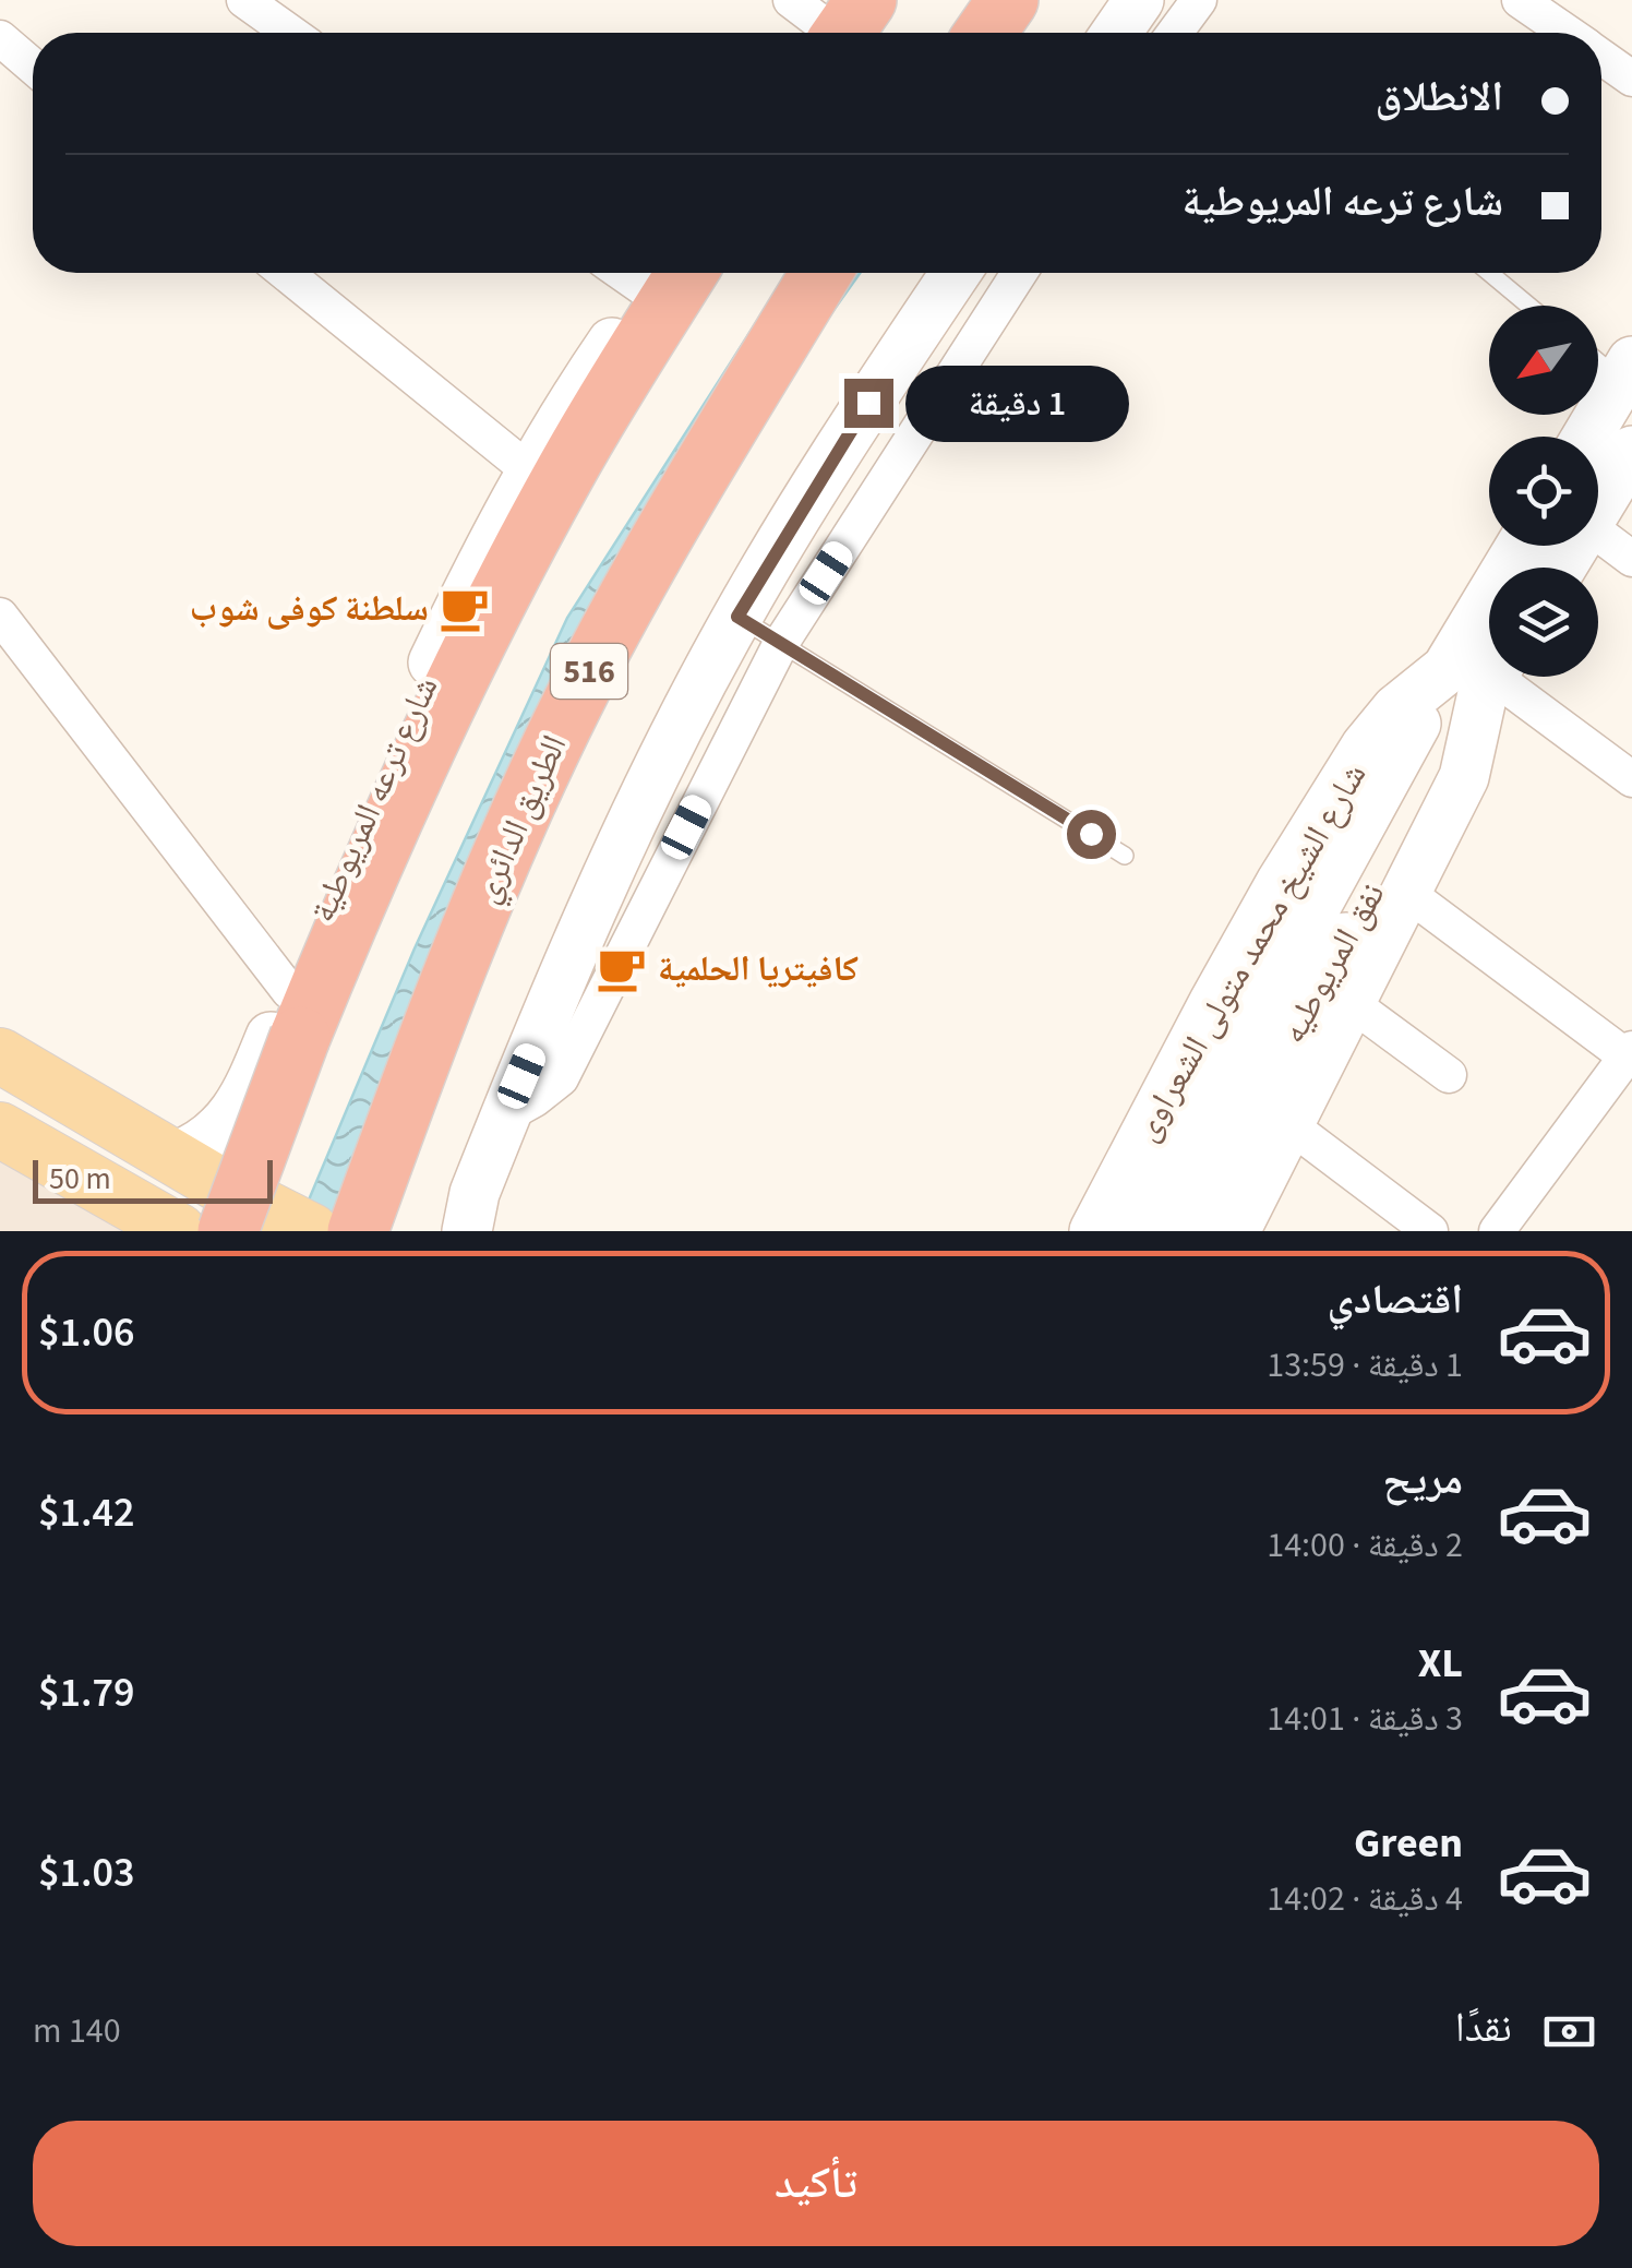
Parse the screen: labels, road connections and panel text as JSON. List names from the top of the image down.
{
  "streets": {
    "highway": ["516", "الطريق الدائري"],
    "main road": ["شارع ترعه المريوطية", "شارع الشيخ محمد متولى الشعراوى", "نفق المريوطيه"]
  },
  "crossings": [
    ["شارع الشيخ محمد متولى الشعراوى", "نفق المريوطيه"]
  ],
  "places": {
    "cafe": ["سلطنة كوفى شوب", "كافيتريا الحلمية"]
  },
  "scale_bar": "50 m",
  "north": "bottom left",
  "page": {
    "banner": ["الانطلاق", "شارع ترعه المريوطية"],
    "bubble": "1 دقيقة",
    "scale": "50 m",
    "list": [
      {
        "name": "اقتصادي",
        "note": "1 دقيقة · 13:59",
        "value": "$1.06"
      },
      {
        "name": "مريح",
        "note": "2 دقيقة · 14:00",
        "value": "$1.42"
      },
      {
        "name": "XL",
        "note": "3 دقيقة · 14:01",
        "value": "$1.79"
      },
      {
        "name": "Green",
        "note": "4 دقيقة · 14:02",
        "value": "$1.03"
      }
    ],
    "pay": ["نقدًا", "140 m"],
    "buttons": "تأكيد"
  }
}
